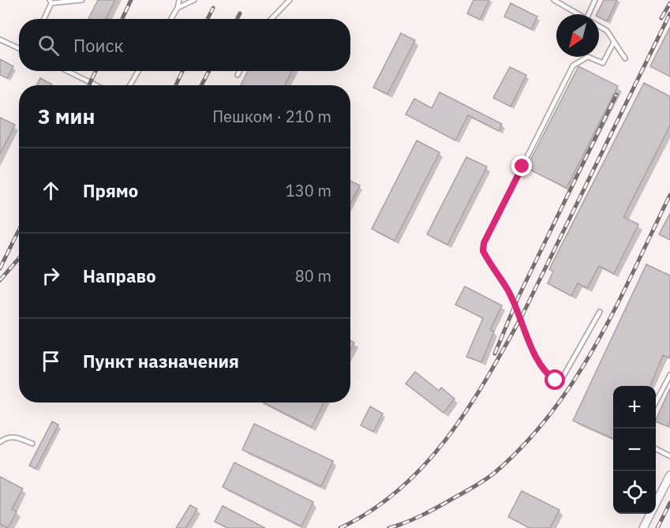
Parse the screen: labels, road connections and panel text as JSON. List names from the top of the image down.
{
  "north": "bottom left",
  "page": {
    "search": "Поиск",
    "heading": ["3 мин", "Пешком · 210 m"],
    "list": [
      ["Прямо", "130 m"],
      ["Направо", "80 m"],
      "Пункт назначения"
    ],
    "map_buttons": ["+", "−"]
  }
}
